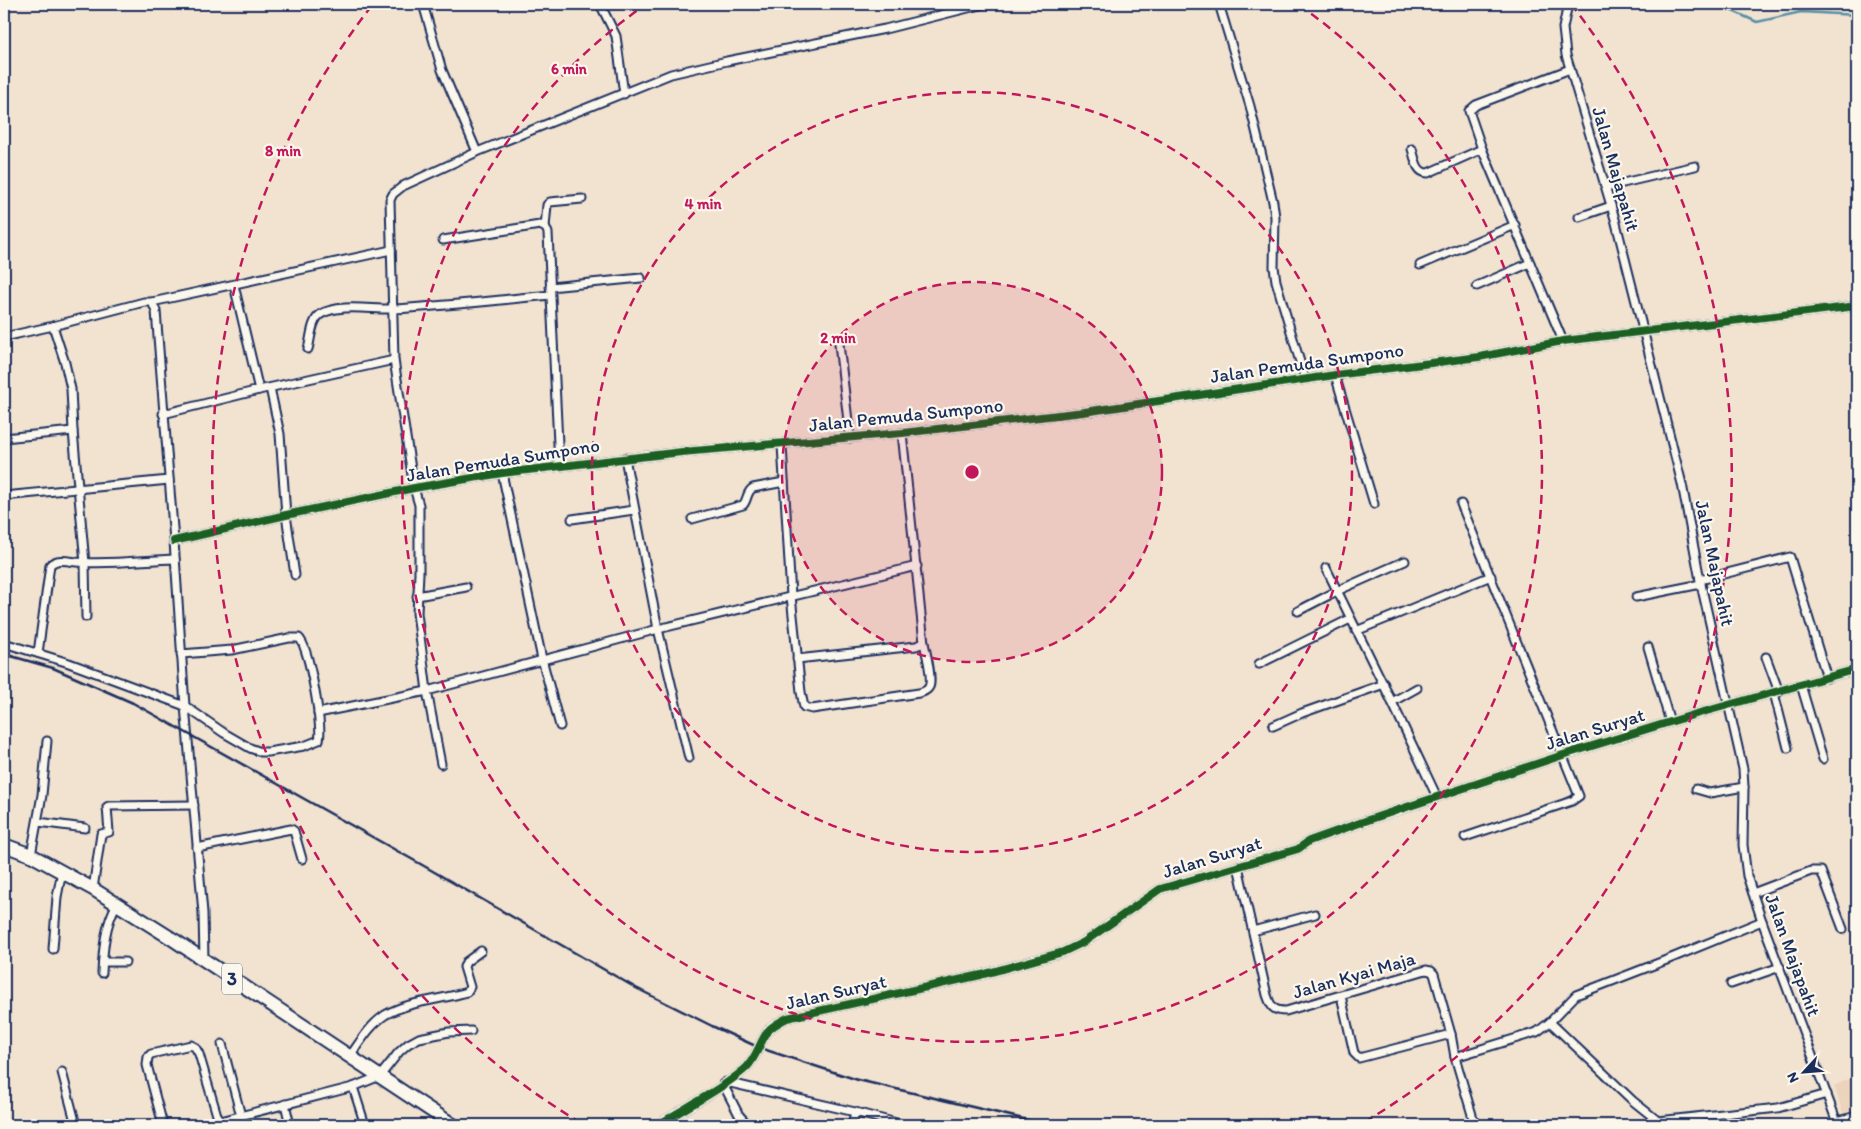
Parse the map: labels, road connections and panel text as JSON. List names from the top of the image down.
{
  "streets": {
    "highway": ["3"],
    "street": [
      "Jalan Majapahit",
      "Jalan Pemuda Sumpono",
      "Jalan Suryat",
      "Jalan Kyai Maja"
    ]
  },
  "crossings": [
    ["Jalan Majapahit", "Jalan Pemuda Sumpono"],
    ["Jalan Majapahit", "Jalan Suryat"],
    ["Jalan Suryat", "Jalan Kyai Maja"]
  ],
  "north": "bottom left",
  "rings": [
    "6 min",
    "8 min",
    "4 min",
    "2 min"
  ]
}
